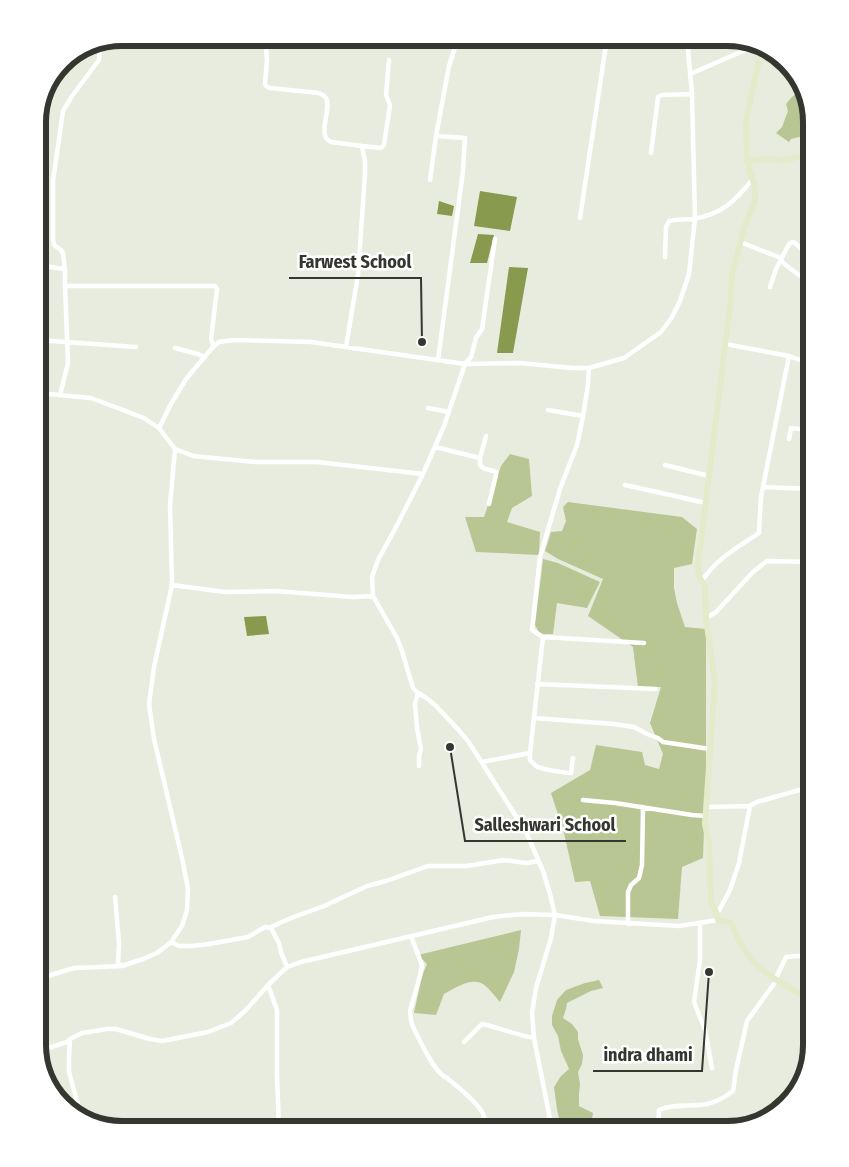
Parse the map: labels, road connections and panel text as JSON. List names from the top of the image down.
{
  "places": ["Farwest School", "Salleshwari School", "indra dhami"]
}
